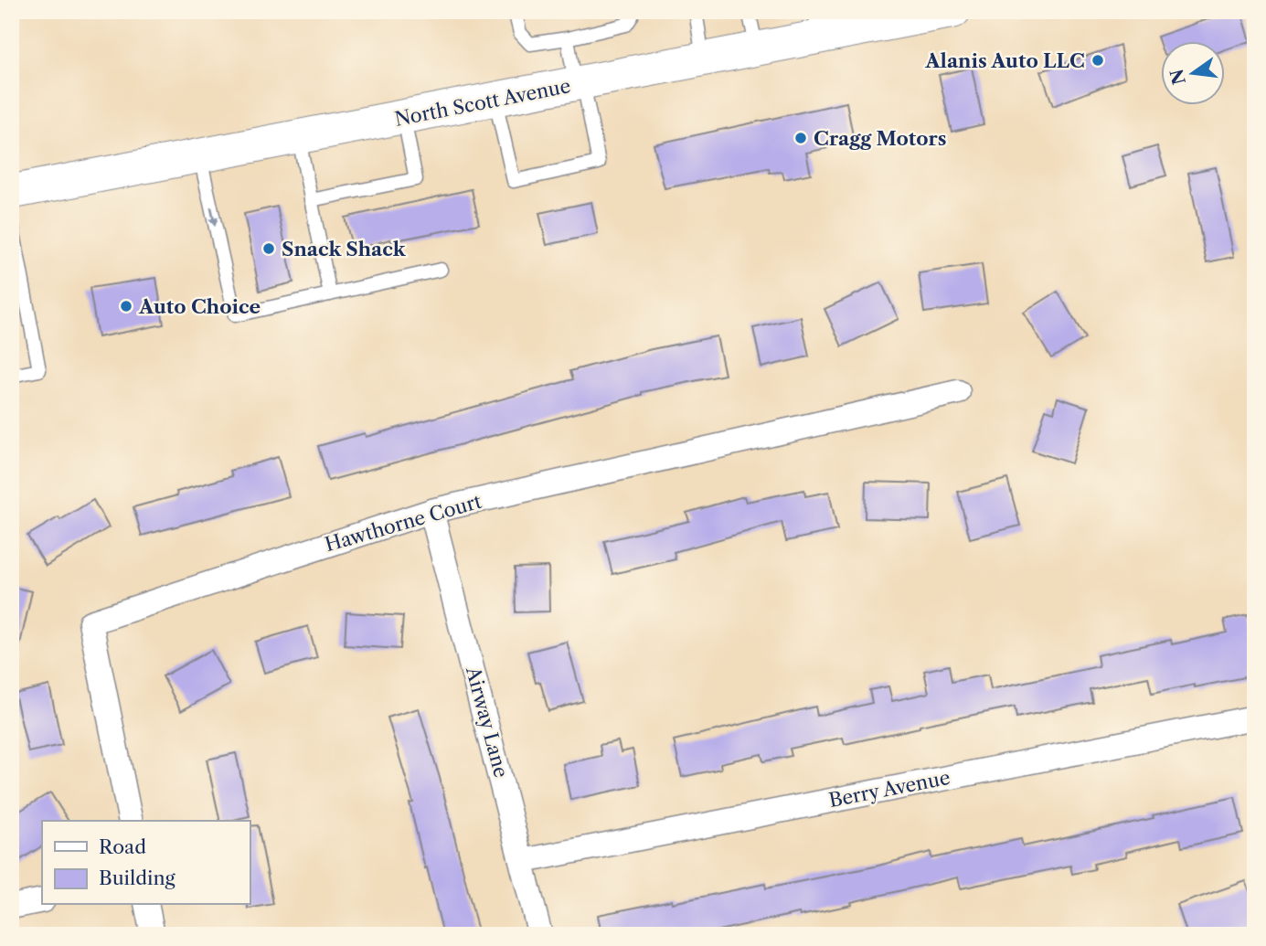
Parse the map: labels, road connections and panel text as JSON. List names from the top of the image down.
{
  "streets": {
    "main road": ["North Scott Avenue"],
    "street": ["Hawthorne Court", "Airway Lane", "Berry Avenue"]
  },
  "crossings": [
    ["Hawthorne Court", "Airway Lane"],
    ["Airway Lane", "Berry Avenue"]
  ],
  "places": [
    "Alanis Auto LLC",
    "Cragg Motors",
    "Snack Shack",
    "Auto Choice"
  ],
  "legend": ["Road", "Building"],
  "north": "left"
}
